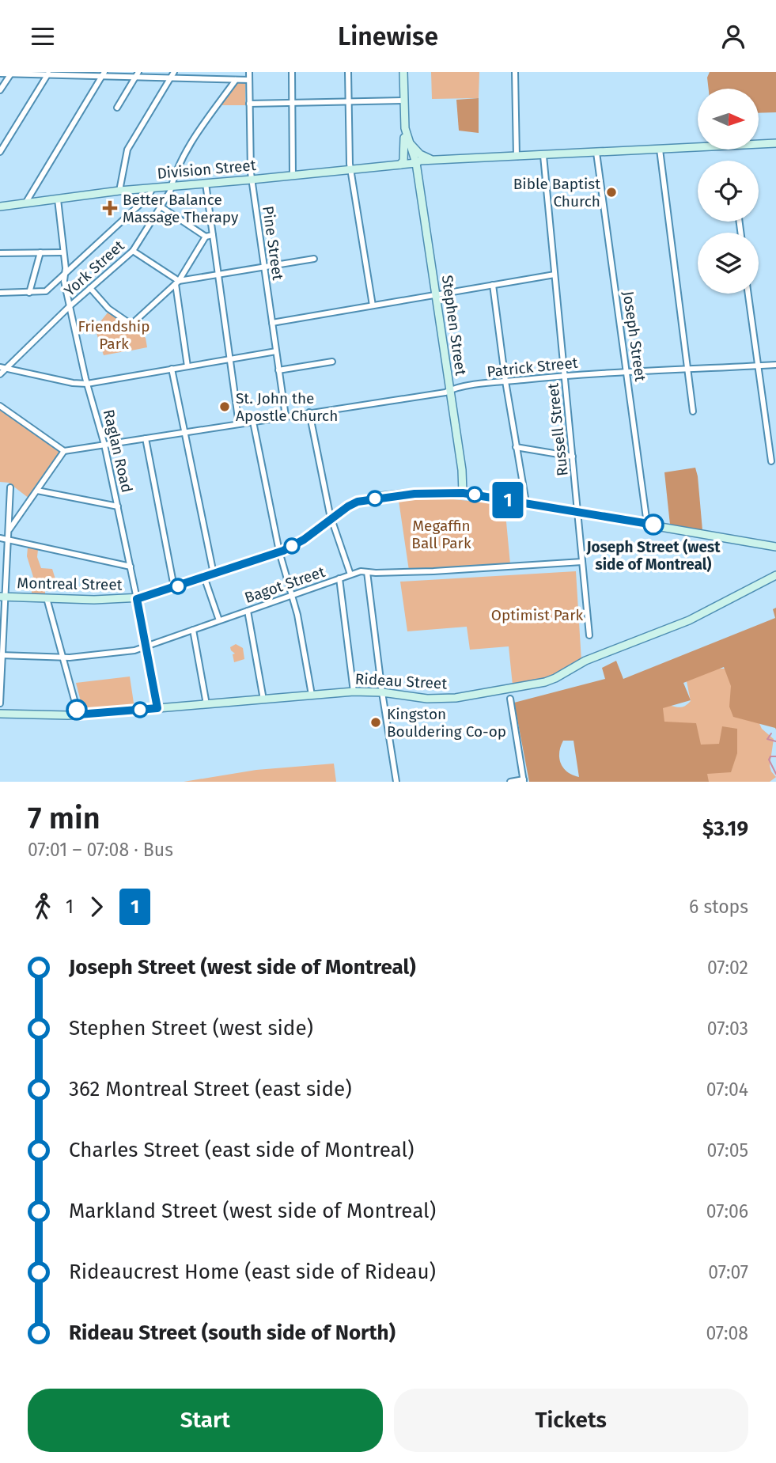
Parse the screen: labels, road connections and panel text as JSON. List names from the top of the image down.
{
  "streets": {
    "main road": [
      "Division Street",
      "Stephen Street",
      "Montreal Street",
      "Rideau Street"
    ],
    "street": [
      "Pine Street",
      "York Street",
      "Joseph Street",
      "Patrick Street",
      "Russell Street",
      "Raglan Road",
      "Bagot Street"
    ]
  },
  "crossings": [
    ["Division Street", "Pine Street"],
    ["Division Street", "York Street"],
    ["Division Street", "Stephen Street"],
    ["Division Street", "Joseph Street"],
    ["Division Street", "Russell Street"],
    ["Division Street", "Raglan Road"],
    ["Pine Street", "Patrick Street"],
    ["York Street", "Raglan Road"],
    ["Stephen Street", "Patrick Street"],
    ["Stephen Street", "Montreal Street"],
    ["Joseph Street", "Patrick Street"],
    ["Joseph Street", "Montreal Street"],
    ["Patrick Street", "Russell Street"],
    ["Patrick Street", "Raglan Road"],
    ["Russell Street", "Montreal Street"],
    ["Russell Street", "Bagot Street"],
    ["Raglan Road", "Montreal Street"],
    ["Raglan Road", "Bagot Street"],
    ["Raglan Road", "Rideau Street"]
  ],
  "parks": ["Friendship Park", "Megaffin Ball Park", "Optimist Park"],
  "places": {
    "other": [
      "Bible Baptist Church",
      "St. John the Apostle Church",
      "Joseph Street (west side of Montreal)",
      "Kingston Bouldering Co-op"
    ],
    "health": ["Better Balance Massage Therapy"]
  },
  "lines": ["bus line 1"],
  "north": "right",
  "page": {
    "header": "Linewise",
    "on_map": "1",
    "heading": ["7 min", "07:01 – 07:08 · Bus", "$3.19"],
    "legs": ["1", "1", "6 stops"],
    "list": [
      {
        "name": "Joseph Street (west side of Montreal)",
        "value": "07:02"
      },
      {
        "name": "Stephen Street (west side)",
        "value": "07:03"
      },
      {
        "name": "362 Montreal Street (east side)",
        "value": "07:04"
      },
      {
        "name": "Charles Street (east side of Montreal)",
        "value": "07:05"
      },
      {
        "name": "Markland Street (west side of Montreal)",
        "value": "07:06"
      },
      {
        "name": "Rideaucrest Home (east side of Rideau)",
        "value": "07:07"
      },
      {
        "name": "Rideau Street (south side of North)",
        "value": "07:08"
      }
    ],
    "buttons": ["Start", "Tickets"]
  }
}
